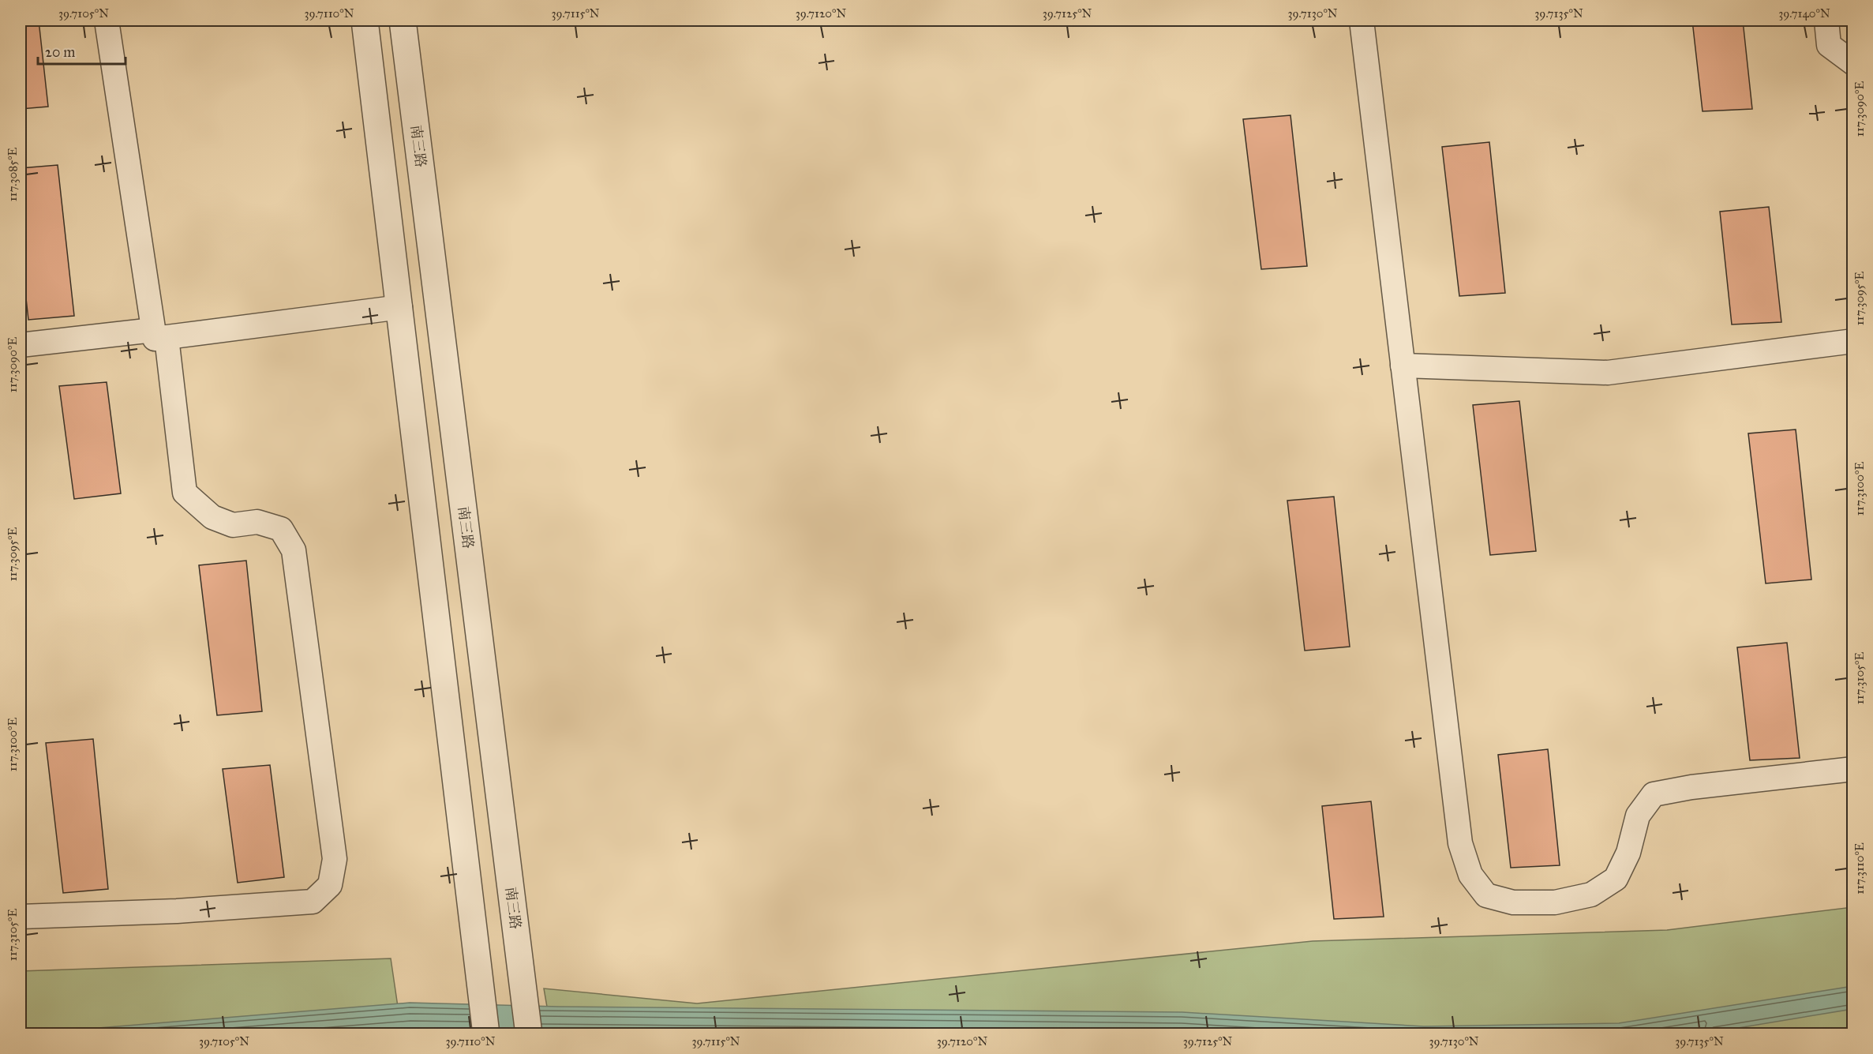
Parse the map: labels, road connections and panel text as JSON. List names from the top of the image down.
{
  "streets": {
    "street": ["南三路"]
  },
  "scale_bar": "20 m",
  "coordinates": [
    "39.7105°N",
    "39.7110°N",
    "39.7115°N",
    "39.7120°N",
    "39.7125°N",
    "39.7130°N",
    "39.7135°N",
    "39.7140°N",
    "117.3090°E",
    "117.3085°E",
    "117.3095°E",
    "117.3100°E",
    "117.3105°E",
    "117.3110°E"
  ]
}
